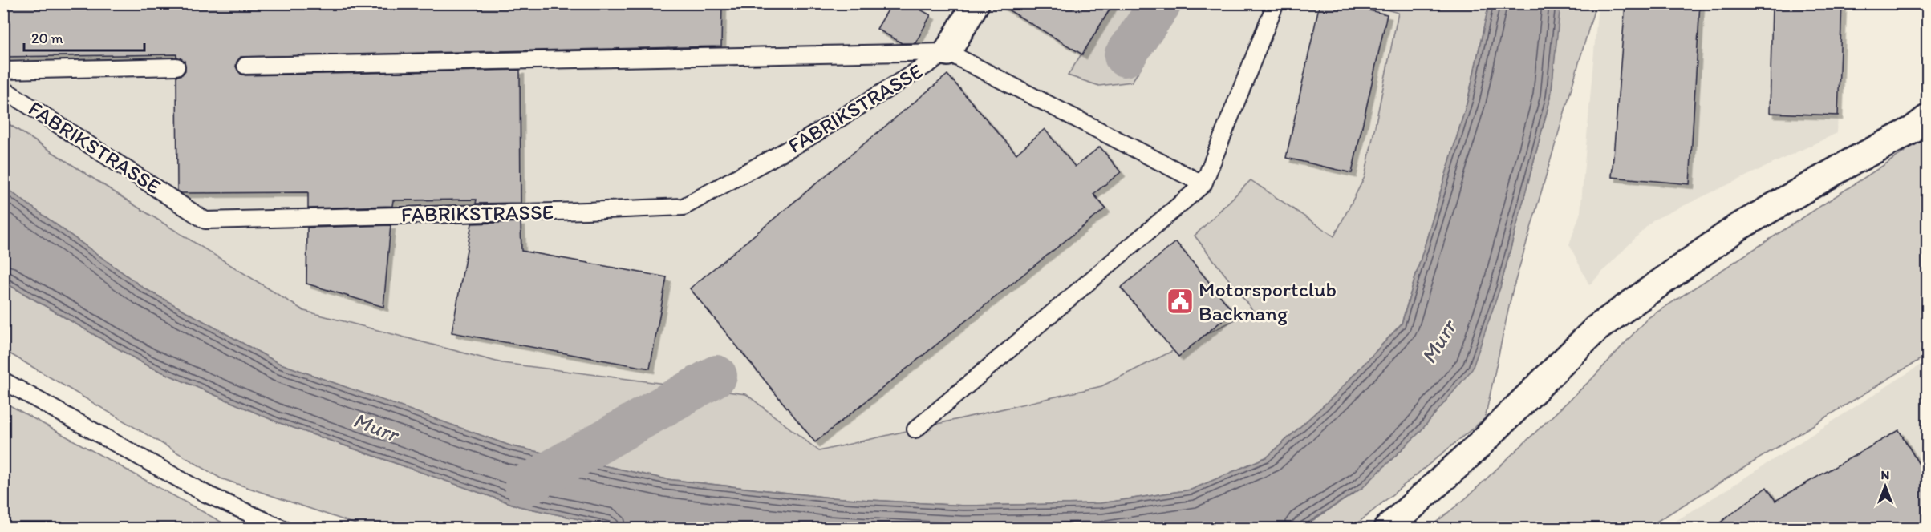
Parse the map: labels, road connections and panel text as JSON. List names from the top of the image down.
{
  "streets": {
    "street": ["FABRIKSTRASSE"]
  },
  "water": ["Murr"],
  "places": {
    "public building": ["Motorsportclub Backnang"]
  },
  "scale_bar": "20 m",
  "north": "top"
}
